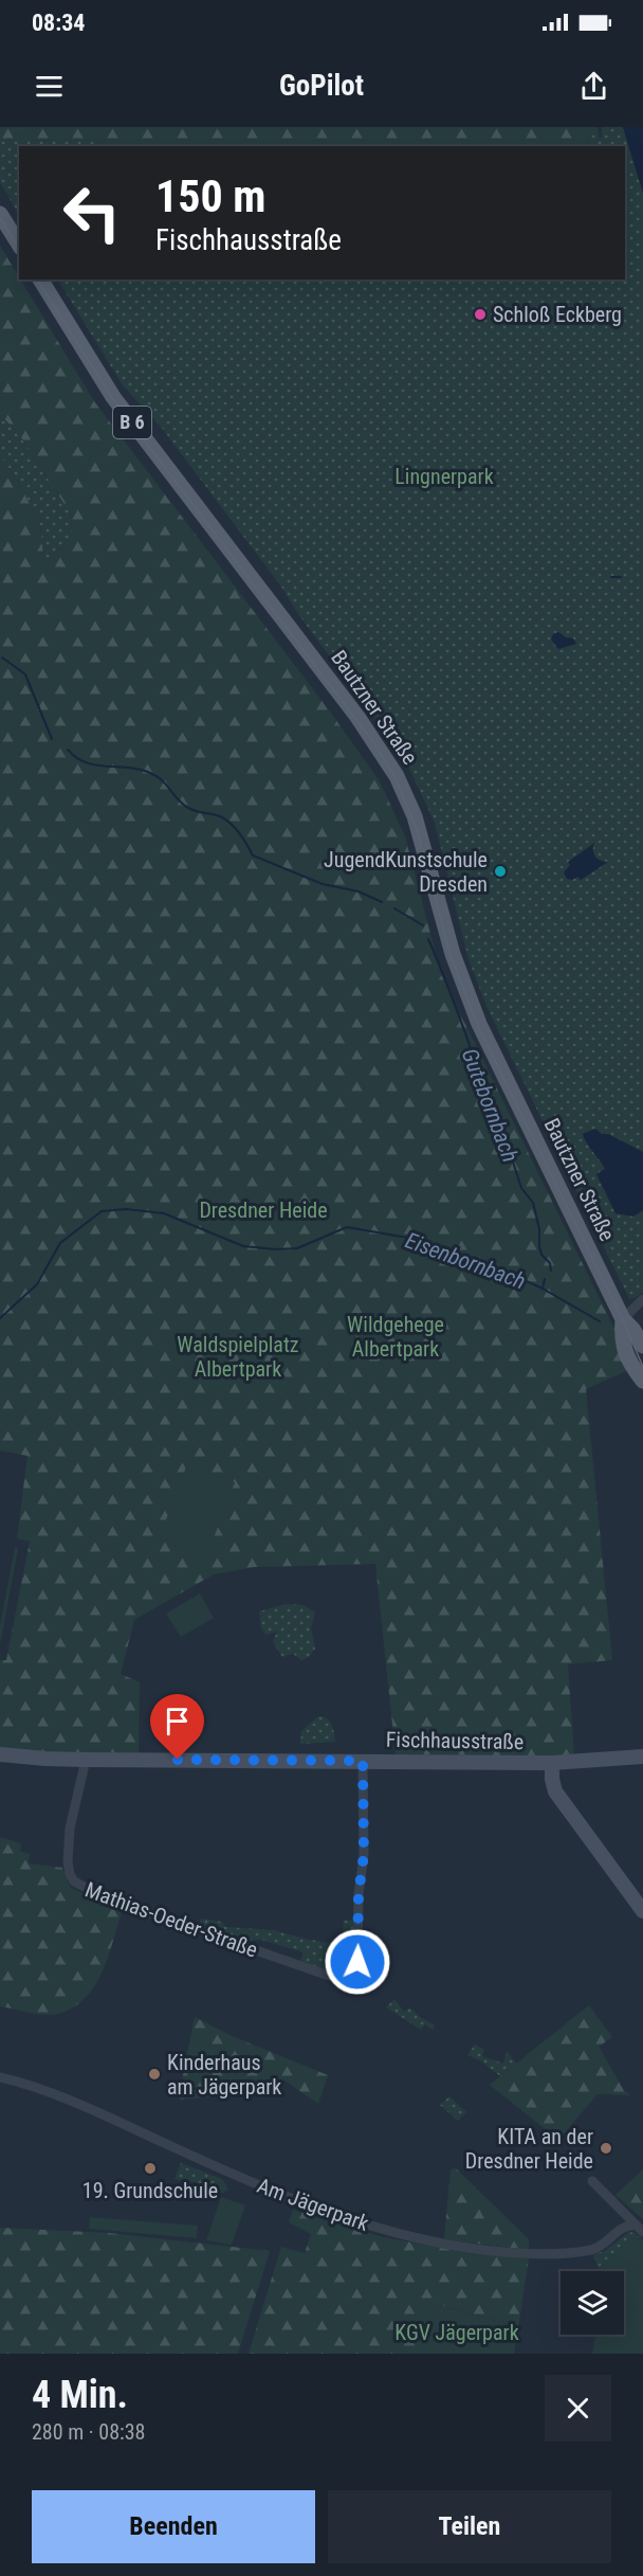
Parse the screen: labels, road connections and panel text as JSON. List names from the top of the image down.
{
  "streets": {
    "main road": ["B 6", "Bautzner Straße", "Fischhausstraße"],
    "street": ["Mathias-Oeder-Straße", "Am Jägerpark"]
  },
  "crossings": [
    ["Fischhausstraße", "Mathias-Oeder-Straße"]
  ],
  "water": ["Gutebornbach", "Eisenbornbach"],
  "parks": [
    "Lingnerpark",
    "Dresdner Heide",
    "Wildgehege Albertpark",
    "Waldspielplatz Albertpark",
    "KGV Jägerpark"
  ],
  "places": [
    "Schloß Eckberg",
    "JugendKunstschule Dresden",
    "Kinderhaus am Jägerpark",
    "KITA an der Dresdner Heide",
    "19. Grundschule"
  ],
  "page": {
    "status": "08:34",
    "header": "GoPilot",
    "turn": ["150 m", "Fischhausstraße"],
    "heading": ["4 Min.", "280 m · 08:38"],
    "buttons": ["Beenden", "Teilen"]
  }
}
